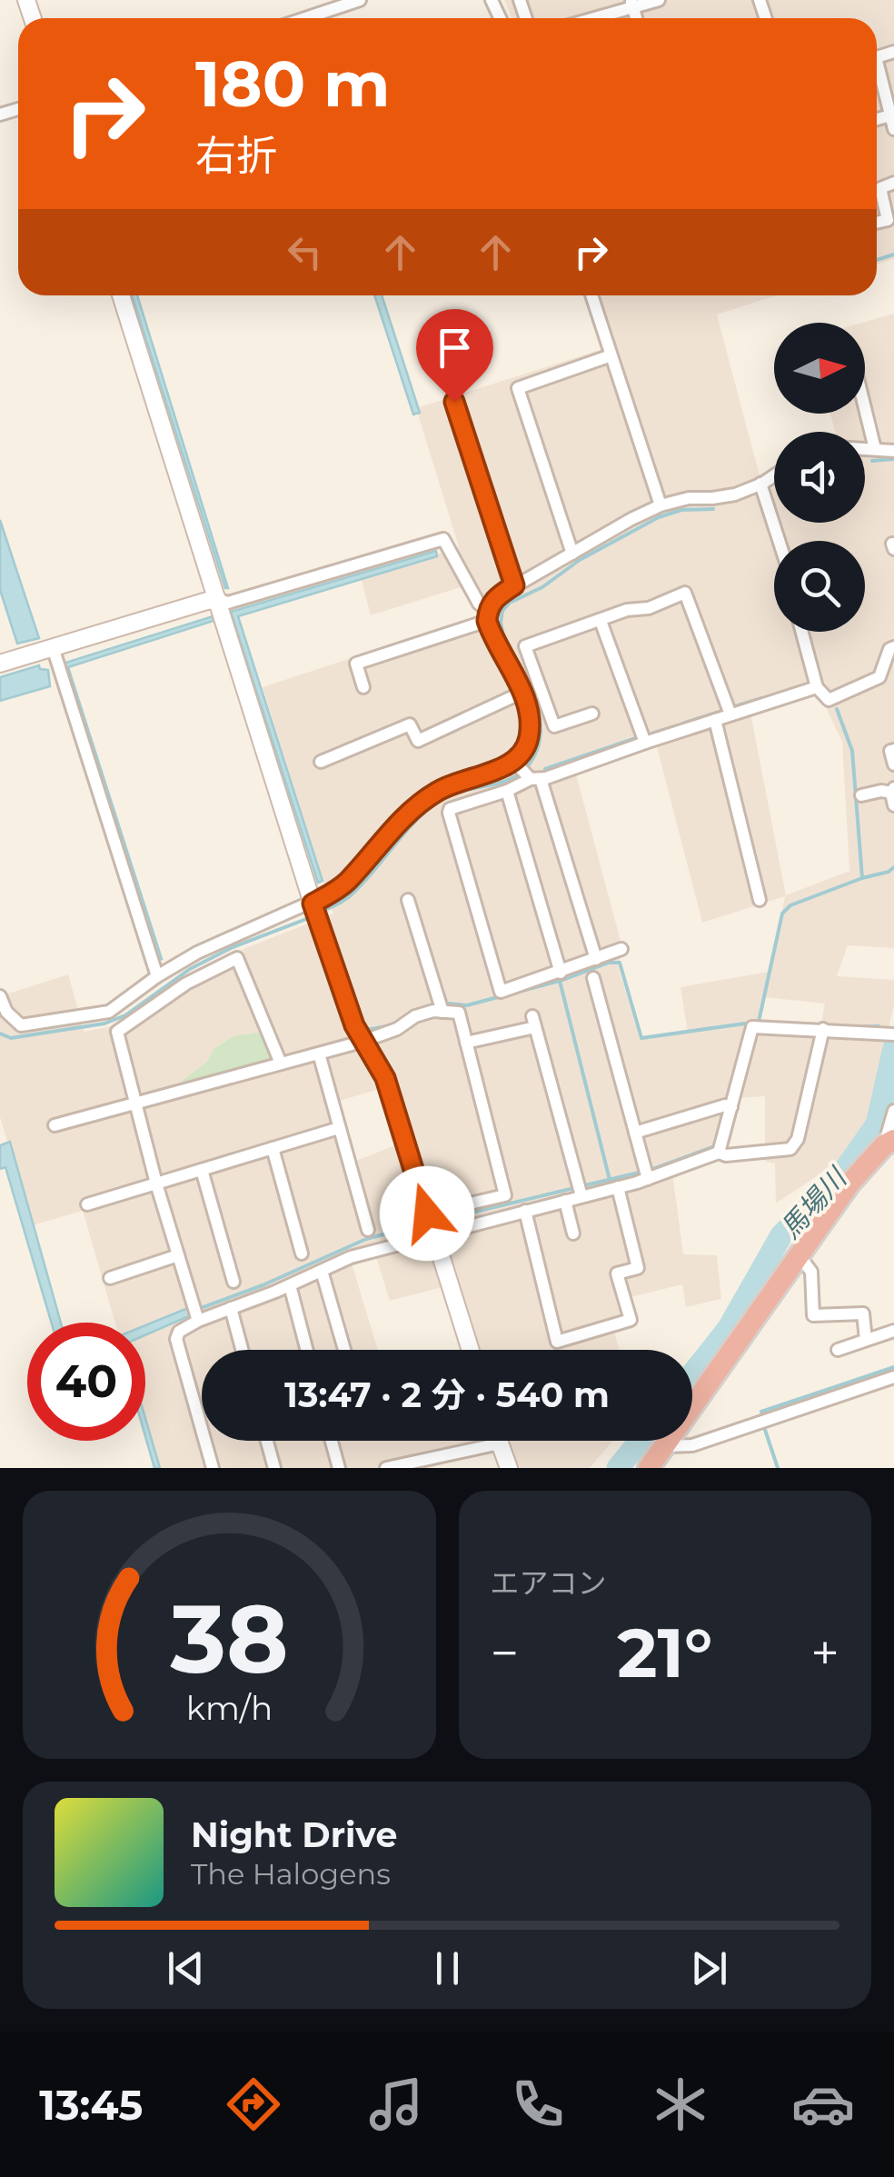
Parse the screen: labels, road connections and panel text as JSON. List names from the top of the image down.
{
  "water": ["馬場川"],
  "north": "right",
  "page": {
    "turn": ["180 m", "右折"],
    "limit": "40",
    "trip": "13:47 · 2 分 · 540 m",
    "tile": "エアコン",
    "heat": ["−", "21°", "+"],
    "song": ["Night Drive", "The Halogens"],
    "tabs": "13:45",
    "gauge": ["38", "km/h"]
  }
}
